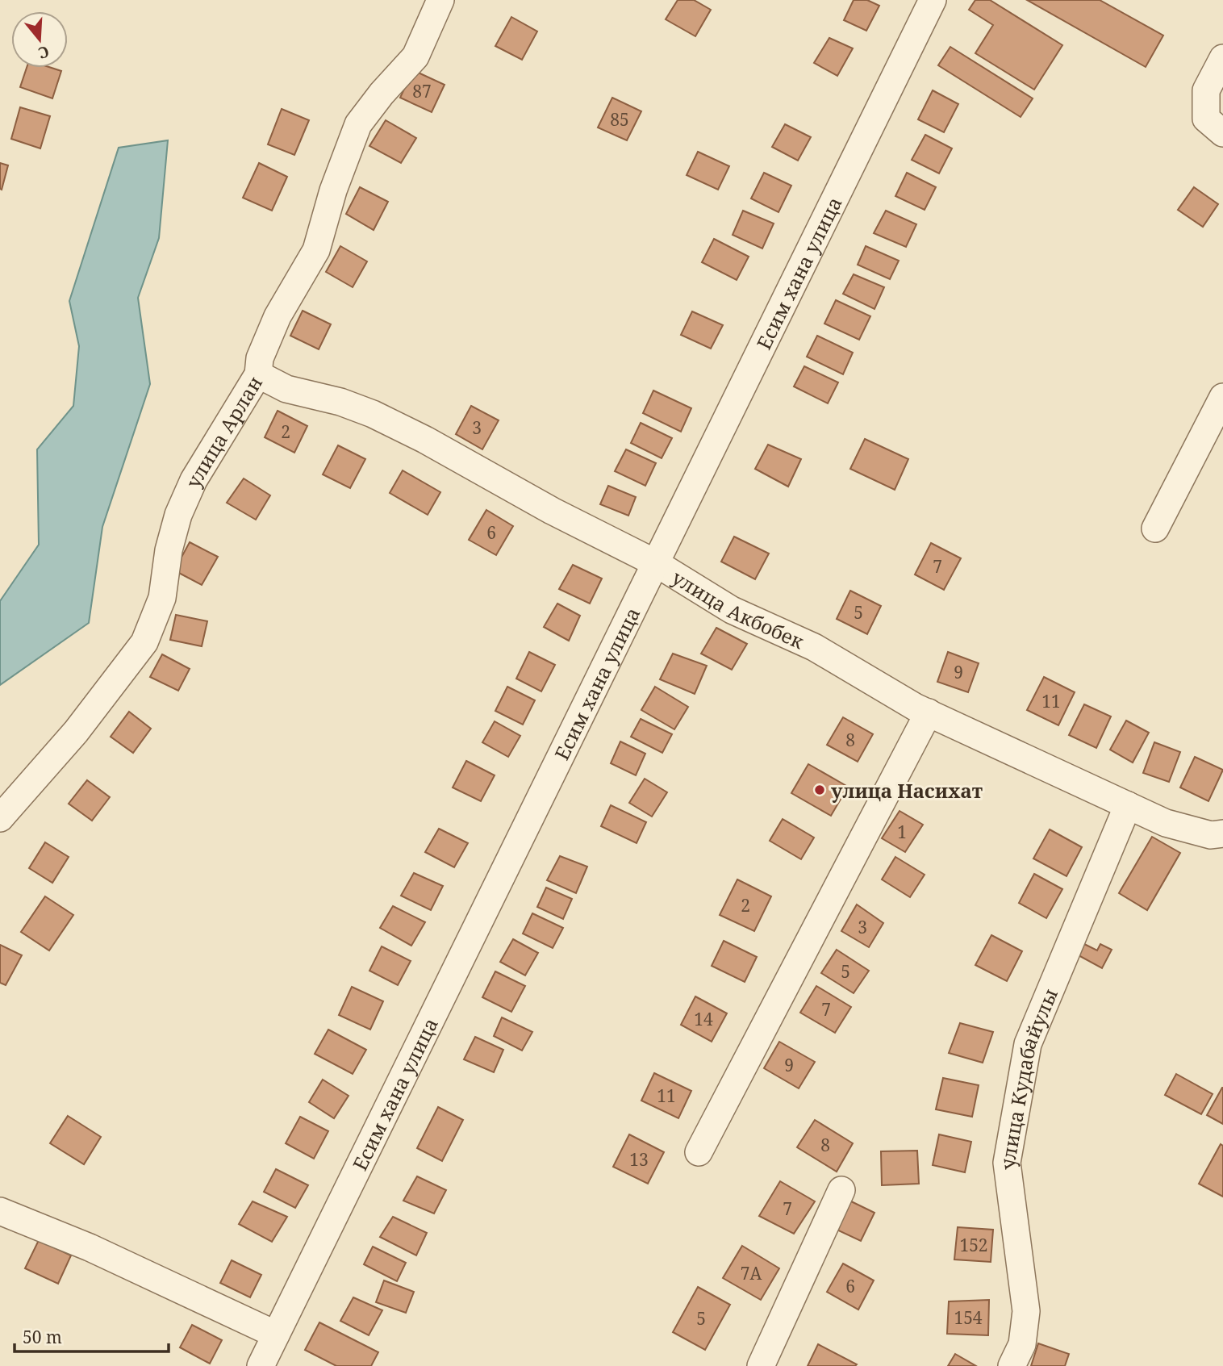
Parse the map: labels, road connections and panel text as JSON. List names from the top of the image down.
{
  "streets": {
    "street": [
      "Есим хана улица",
      "улица Арлан",
      "улица Акбобек",
      "улица Кудабайулы"
    ]
  },
  "crossings": [
    ["Есим хана улица", "улица Акбобек"],
    ["улица Арлан", "улица Акбобек"],
    ["улица Акбобек", "улица Кудабайулы"]
  ],
  "places": ["улица Насихат"],
  "house_numbers": [
    "87",
    "85",
    "3",
    "2",
    "6",
    "7",
    "5",
    "9",
    "11",
    "8",
    "1",
    "2",
    "3",
    "5",
    "7",
    "14",
    "9",
    "11",
    "8",
    "13",
    "7",
    "152",
    "7А",
    "6",
    "154",
    "5"
  ],
  "scale_bar": "50 m",
  "north": "bottom"
}
